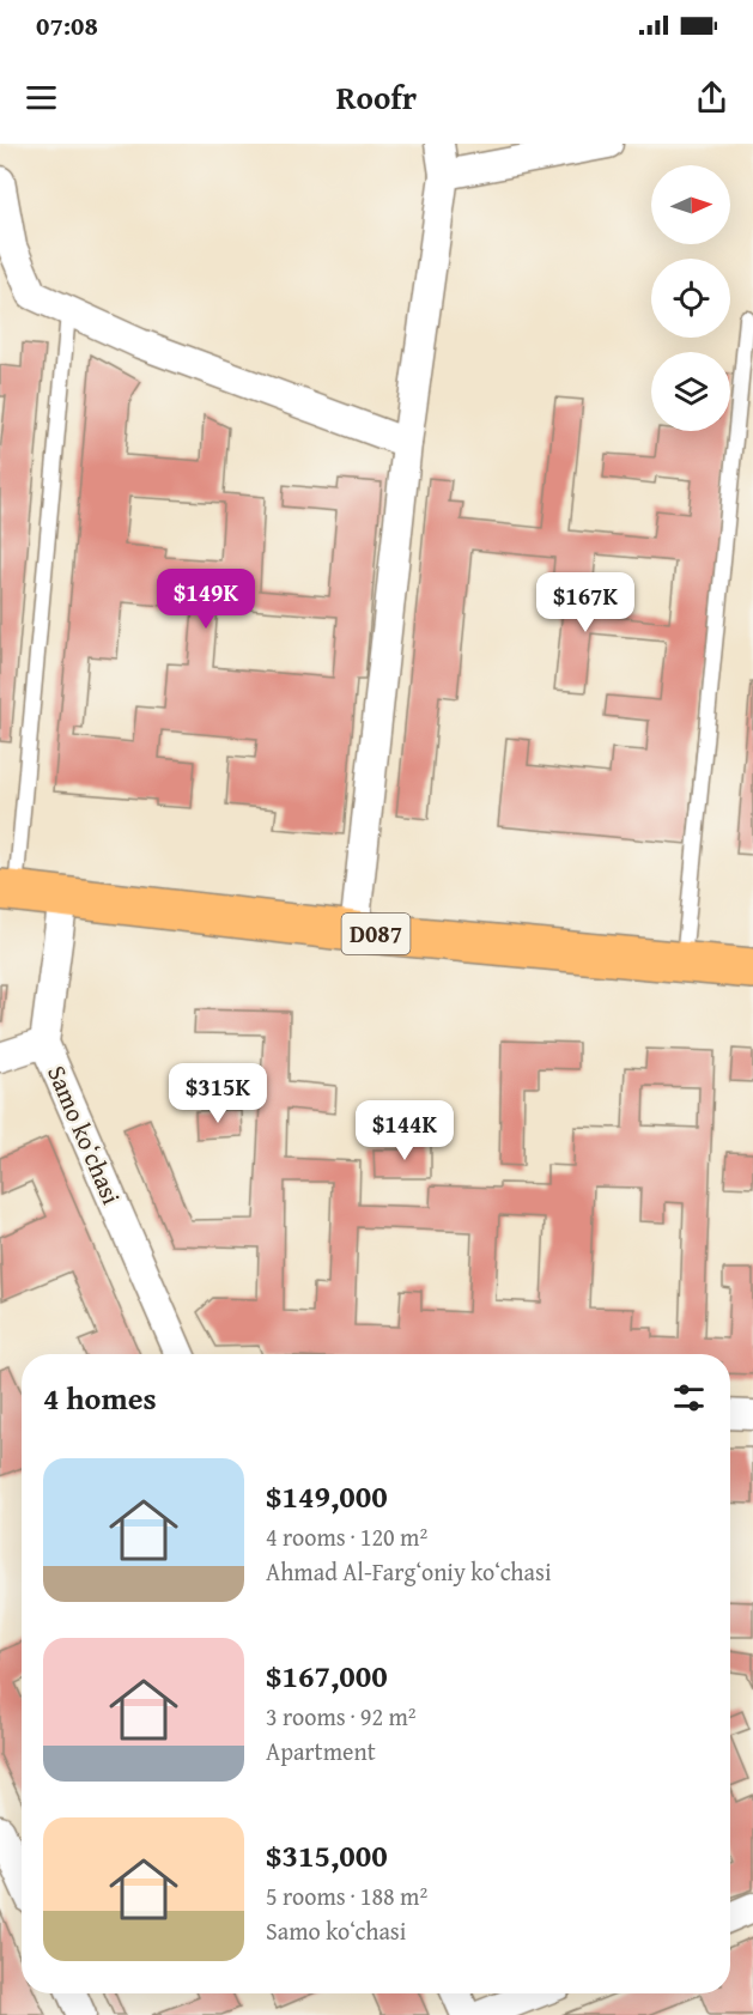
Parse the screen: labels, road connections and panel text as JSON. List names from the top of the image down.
{
  "streets": {
    "main road": ["D087"],
    "street": ["Samo koʻchasi"]
  },
  "crossings": [
    ["D087", "Samo koʻchasi"]
  ],
  "north": "right",
  "page": {
    "status": "07:08",
    "header": "Roofr",
    "price": [
      "$149K",
      "$167K",
      "$315K",
      "$144K"
    ],
    "heading": "4 homes",
    "list": [
      {
        "name": "$149,000",
        "note": "4 rooms · 120 m² · Ahmad Al-Fargʻoniy koʻchasi"
      },
      {
        "name": "$167,000",
        "note": "3 rooms · 92 m² · Apartment"
      },
      {
        "name": "$315,000",
        "note": "5 rooms · 188 m² · Samo koʻchasi"
      }
    ]
  }
}
